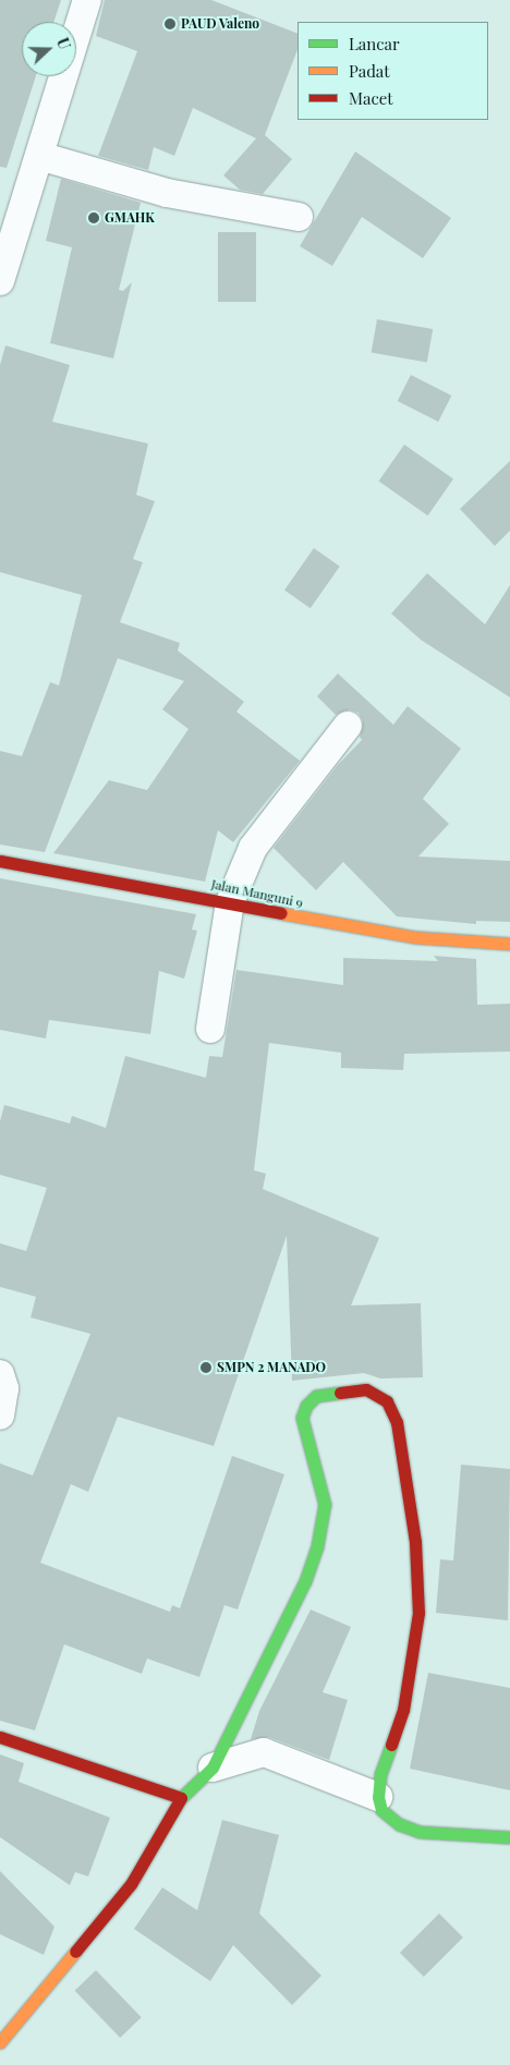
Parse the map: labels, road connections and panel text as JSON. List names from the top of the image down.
{
  "streets": {
    "street": ["Jalan Manguni 9"]
  },
  "places": ["PAUD Valeno", "GMAHK", "SMPN 2 MANADO"],
  "legend": ["Lancar", "Padat", "Macet"],
  "north": "right"
}
